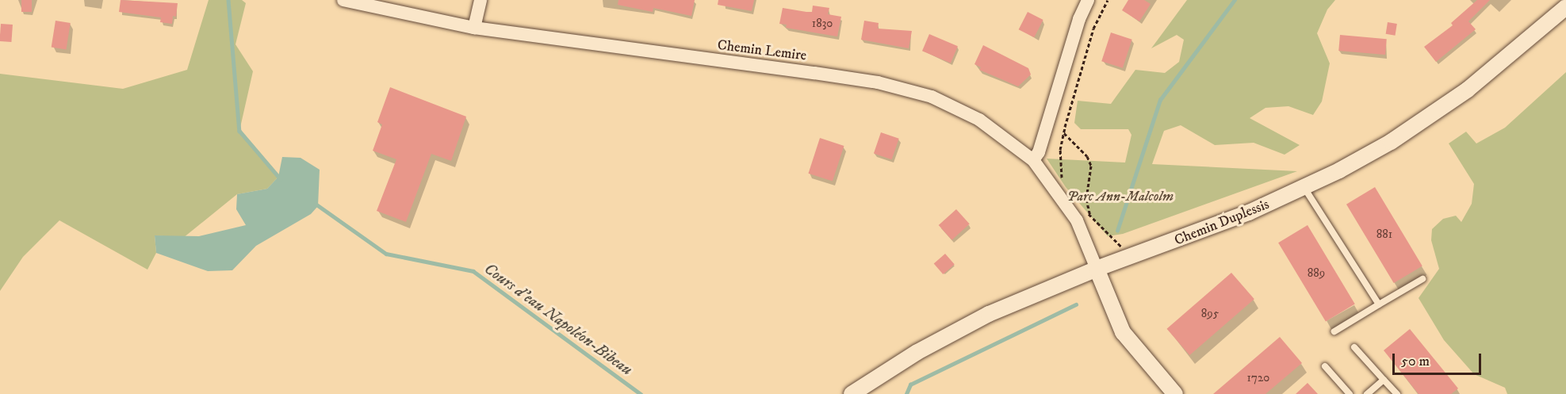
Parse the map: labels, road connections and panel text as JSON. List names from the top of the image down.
{
  "streets": {
    "street": ["Chemin Lemire", "Chemin Duplessis"]
  },
  "crossings": [
    ["Chemin Lemire", "Chemin Duplessis"]
  ],
  "water": ["Cours d'eau Napoléon-Bibeau"],
  "parks": ["Parc Ann-Malcolm"],
  "house_numbers": [
    "1830",
    "881",
    "889",
    "895",
    "1720"
  ],
  "scale_bar": "50 m"
}
